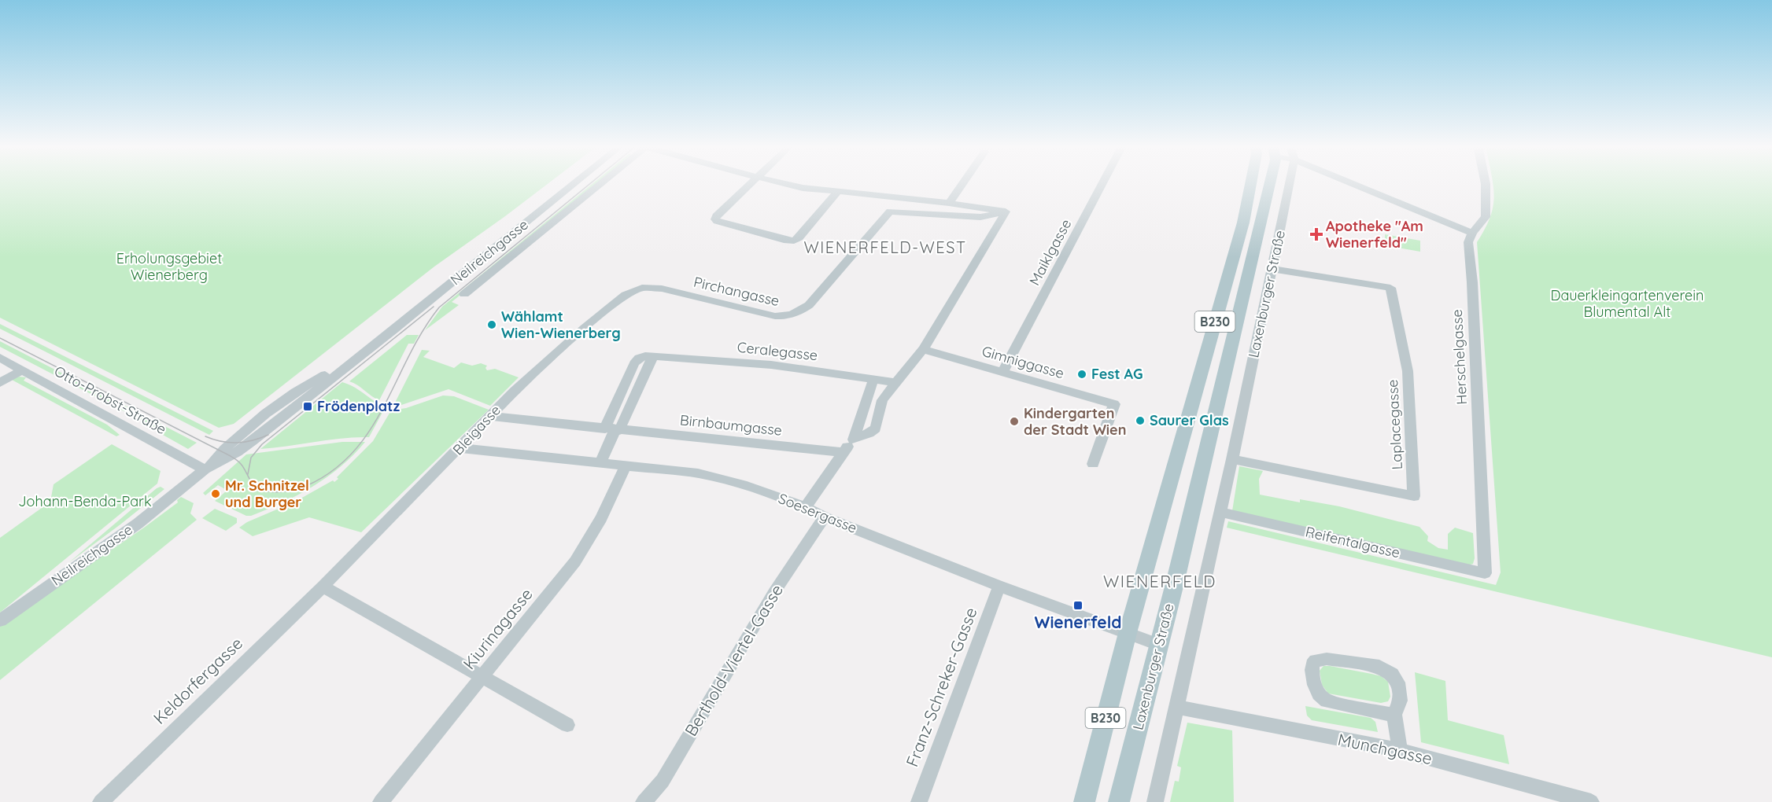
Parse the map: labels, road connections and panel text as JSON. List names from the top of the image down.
{
  "streets": {
    "main road": ["Laxenburger Straße", "B230"],
    "street": [
      "Neilreichgasse",
      "Maiklgasse",
      "Pirchangasse",
      "Ceralegasse",
      "Herschelgasse",
      "Gimniggasse",
      "Otto-Probst-Straße",
      "Laplacegasse",
      "Birnbaumgasse",
      "Bleigasse",
      "Soesergasse",
      "Reifentalgasse",
      "Kiurinagasse",
      "Berthold-Viertel-Gasse",
      "Keldorfergasse",
      "Franz-Schreker-Gasse",
      "Munchgasse"
    ]
  },
  "crossings": [
    ["Neilreichgasse", "Otto-Probst-Straße"],
    ["Maiklgasse", "Gimniggasse"],
    ["Pirchangasse", "Bleigasse"],
    ["Laxenburger Straße", "Laplacegasse"],
    ["Laxenburger Straße", "Soesergasse"],
    ["Laxenburger Straße", "Reifentalgasse"],
    ["Laxenburger Straße", "Munchgasse"],
    ["B230", "Soesergasse"],
    ["Ceralegasse", "Birnbaumgasse"],
    ["Herschelgasse", "Reifentalgasse"],
    ["Birnbaumgasse", "Bleigasse"],
    ["Bleigasse", "Soesergasse"],
    ["Bleigasse", "Keldorfergasse"],
    ["Soesergasse", "Kiurinagasse"],
    ["Soesergasse", "Berthold-Viertel-Gasse"],
    ["Soesergasse", "Franz-Schreker-Gasse"]
  ],
  "districts": ["WIENERFELD-WEST", "WIENERFELD"],
  "parks": ["Erholungsgebiet Wienerberg", "Dauerkleingartenverein Blumental Alt", "Johann-Benda-Park"],
  "places": {
    "health": ["Apotheke \"Am Wienerfeld\""],
    "other": [
      "Wählamt Wien-Wienerberg",
      "Fest AG",
      "Saurer Glas",
      "Kindergarten der Stadt Wien",
      "Mr. Schnitzel und Burger"
    ],
    "transit": ["Frödenplatz", "Wienerfeld"]
  }
}
